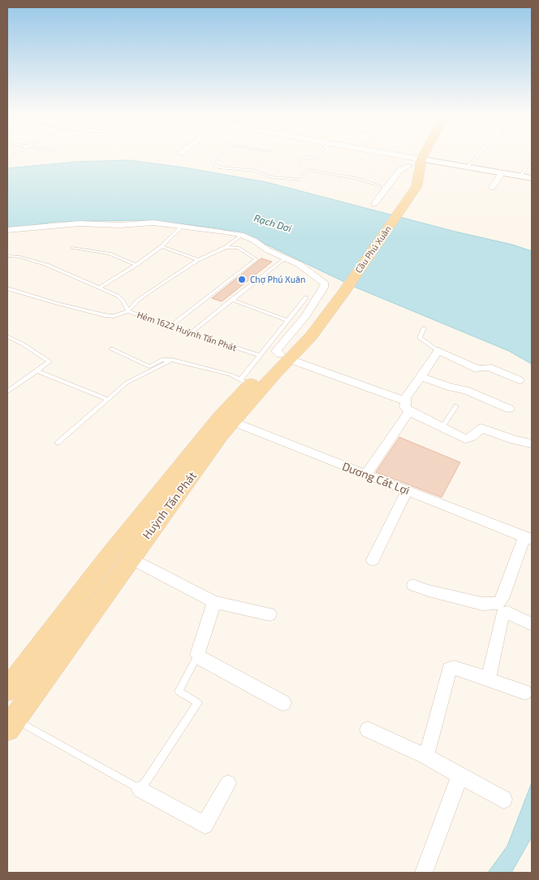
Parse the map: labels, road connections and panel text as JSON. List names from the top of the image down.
{
  "streets": {
    "main road": ["Cầu Phú Xuân", "Huỳnh Tấn Phát"],
    "street": ["Dương Cát Lợi"],
    "lane": ["Hẻm 1622 Huỳnh Tấn Phát"]
  },
  "crossings": [
    ["Cầu Phú Xuân", "Huỳnh Tấn Phát"],
    ["Hẻm 1622 Huỳnh Tấn Phát", "Huỳnh Tấn Phát"],
    ["Dương Cát Lợi", "Huỳnh Tấn Phát"]
  ],
  "water": ["Rạch Dơi"],
  "places": ["Chợ Phú Xuân"]
}
